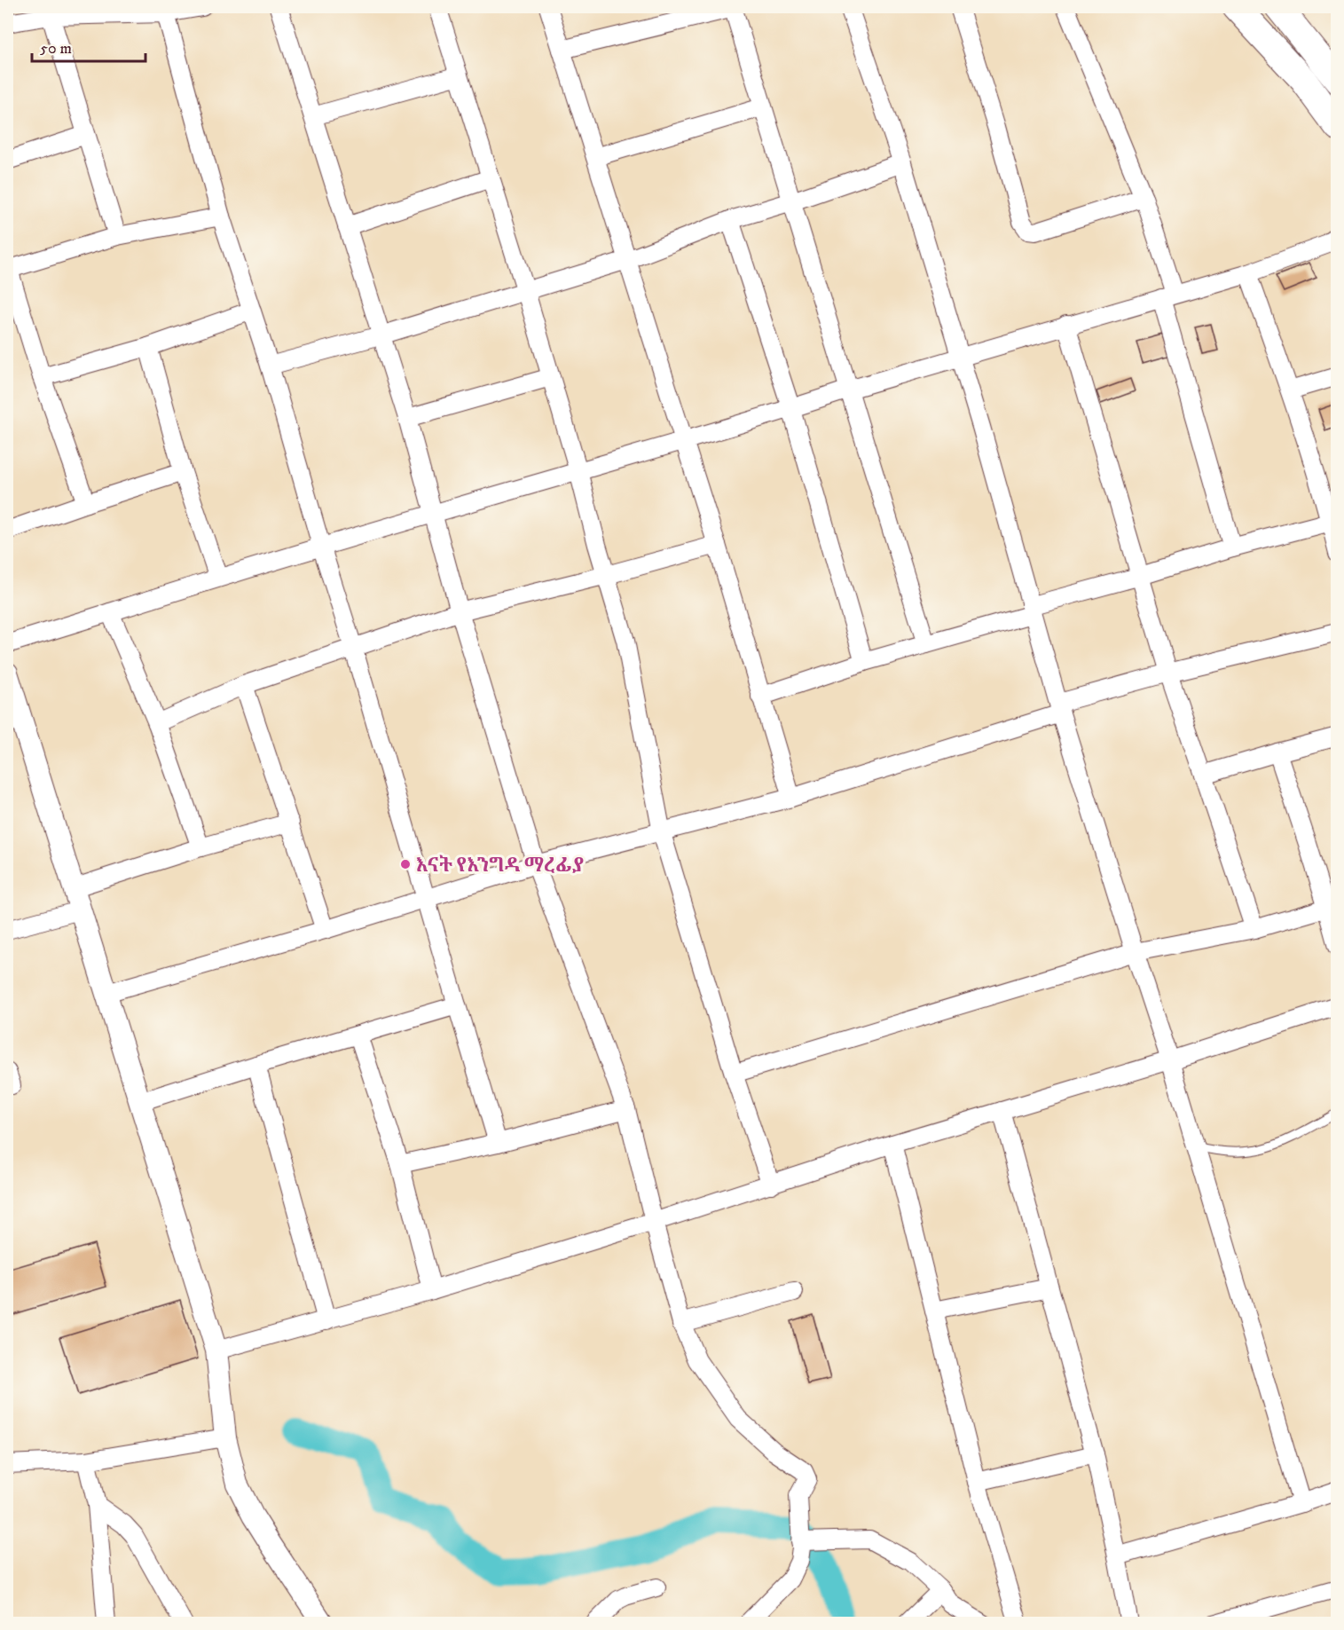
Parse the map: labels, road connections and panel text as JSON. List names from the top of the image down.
{
  "places": ["እናት የእንግዳ ማረፊያ"],
  "scale_bar": "50 m"
}
